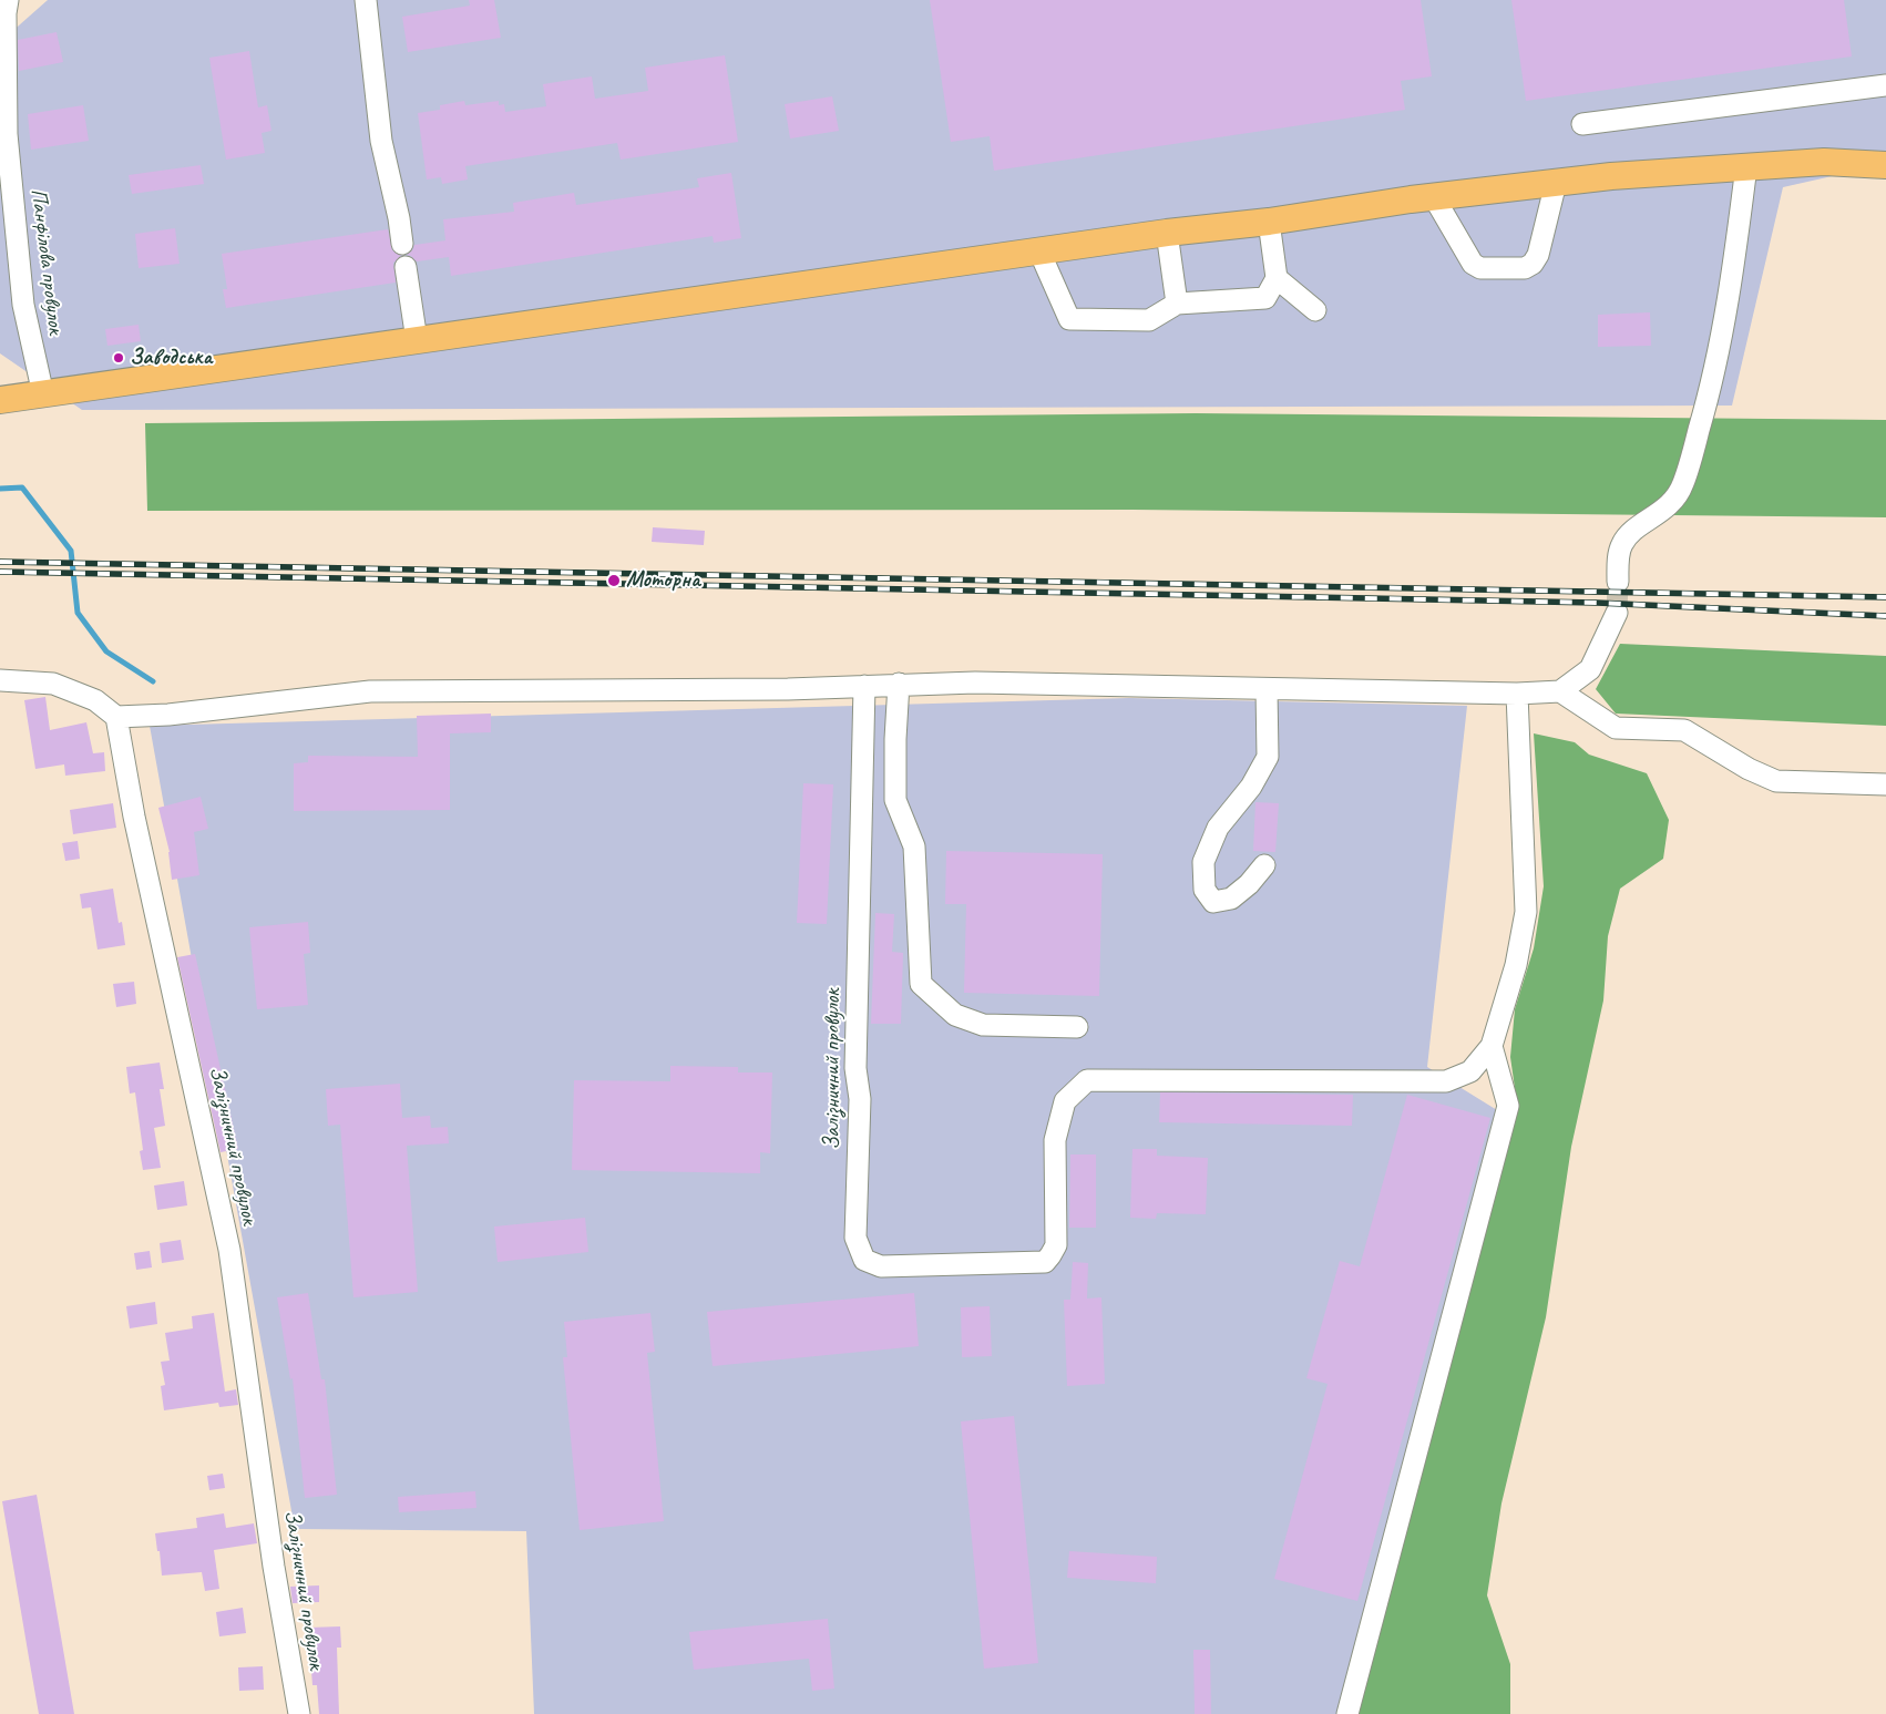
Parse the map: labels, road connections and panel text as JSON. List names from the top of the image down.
{
  "streets": {
    "street": ["Панфілова провулок", "Залізничний провулок"]
  },
  "places": ["Заводська", "Моторна"]
}
